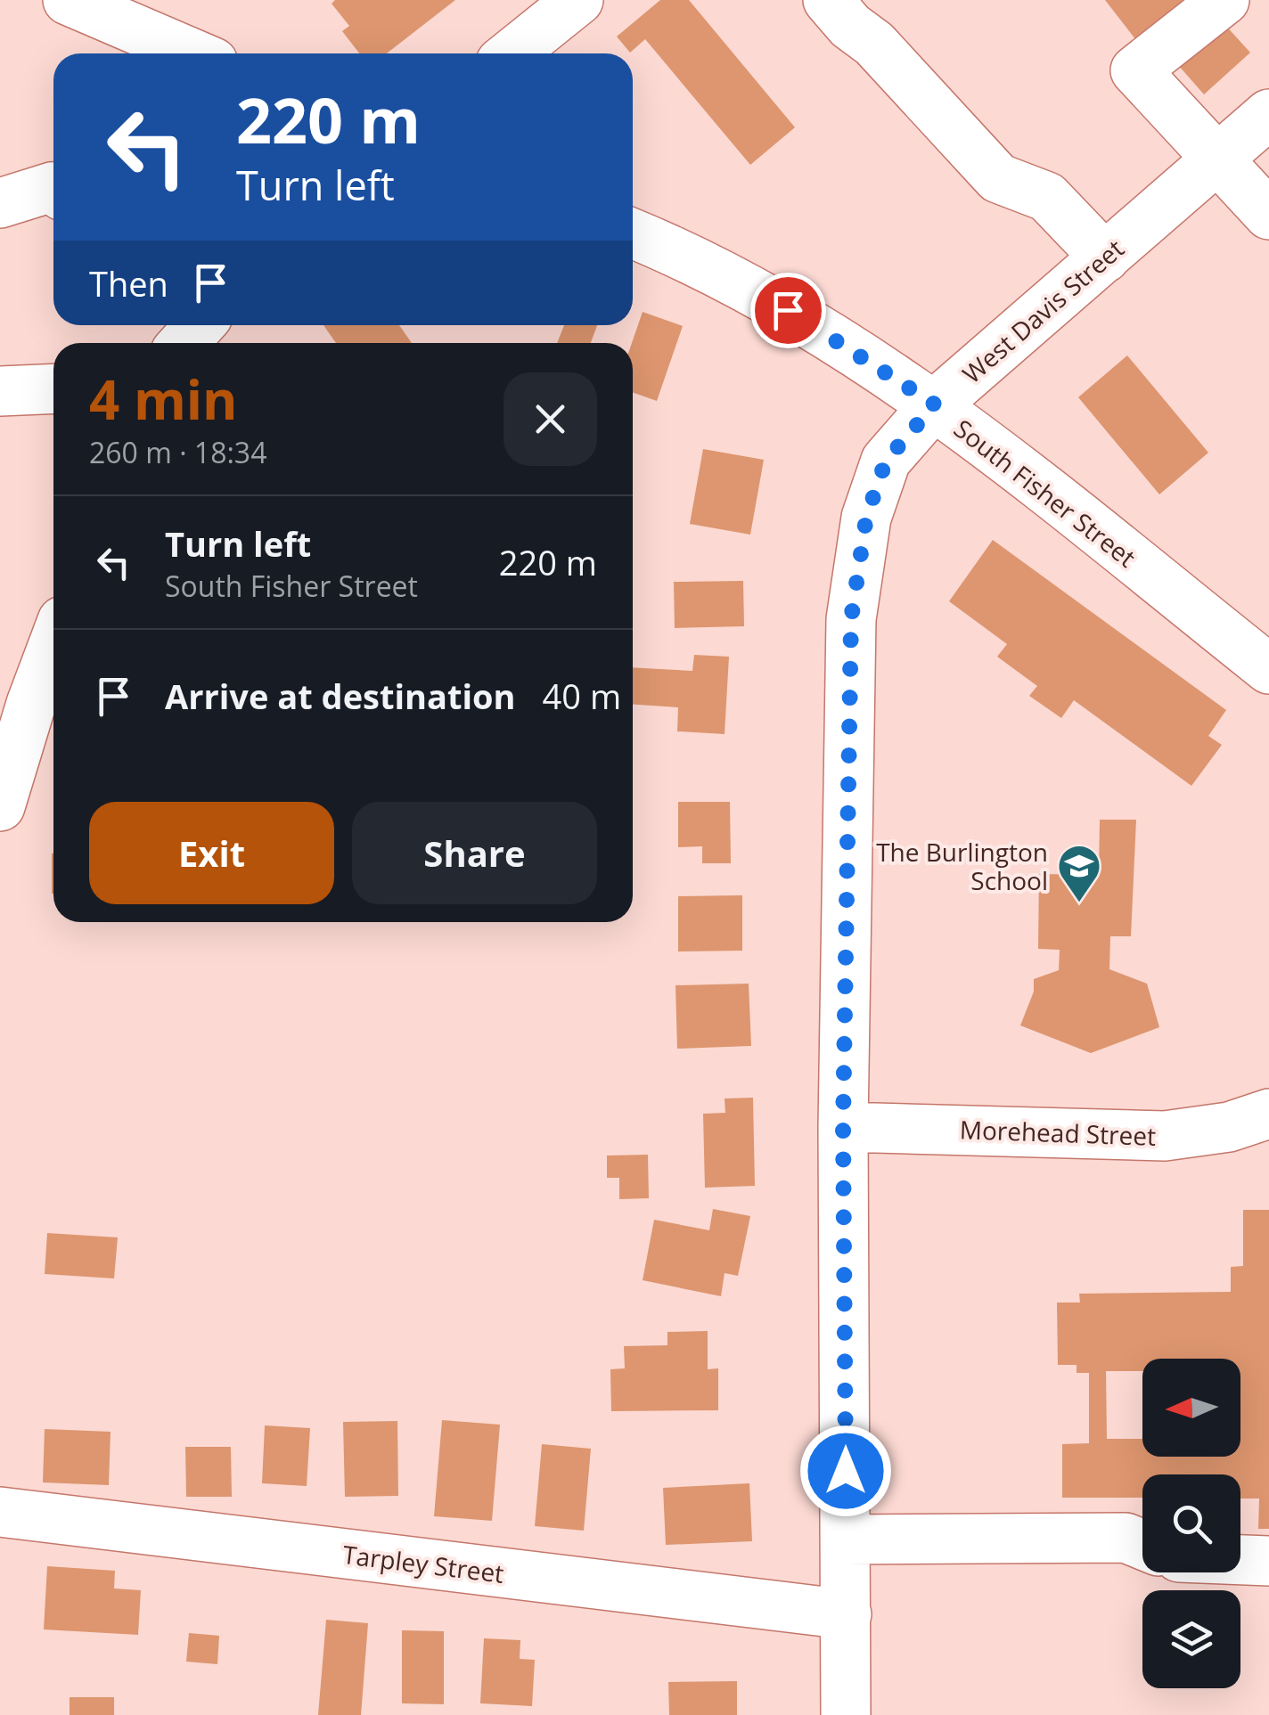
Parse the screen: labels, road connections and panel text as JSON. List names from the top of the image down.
{
  "streets": {
    "street": [
      "West Davis Street",
      "South Fisher Street",
      "Morehead Street",
      "Tarpley Street"
    ]
  },
  "crossings": [
    ["West Davis Street", "South Fisher Street"],
    ["West Davis Street", "Morehead Street"],
    ["West Davis Street", "Tarpley Street"]
  ],
  "places": {
    "school or university": ["The Burlington School"]
  },
  "north": "left",
  "page": {
    "turn": ["220 m", "Turn left"],
    "then": "Then",
    "heading": ["4 min", "260 m · 18:34"],
    "list": [
      {
        "name": "Turn left",
        "note": "South Fisher Street",
        "value": "220 m"
      },
      {
        "name": "Arrive at destination",
        "value": "40 m"
      }
    ],
    "buttons": ["Exit", "Share"]
  }
}
